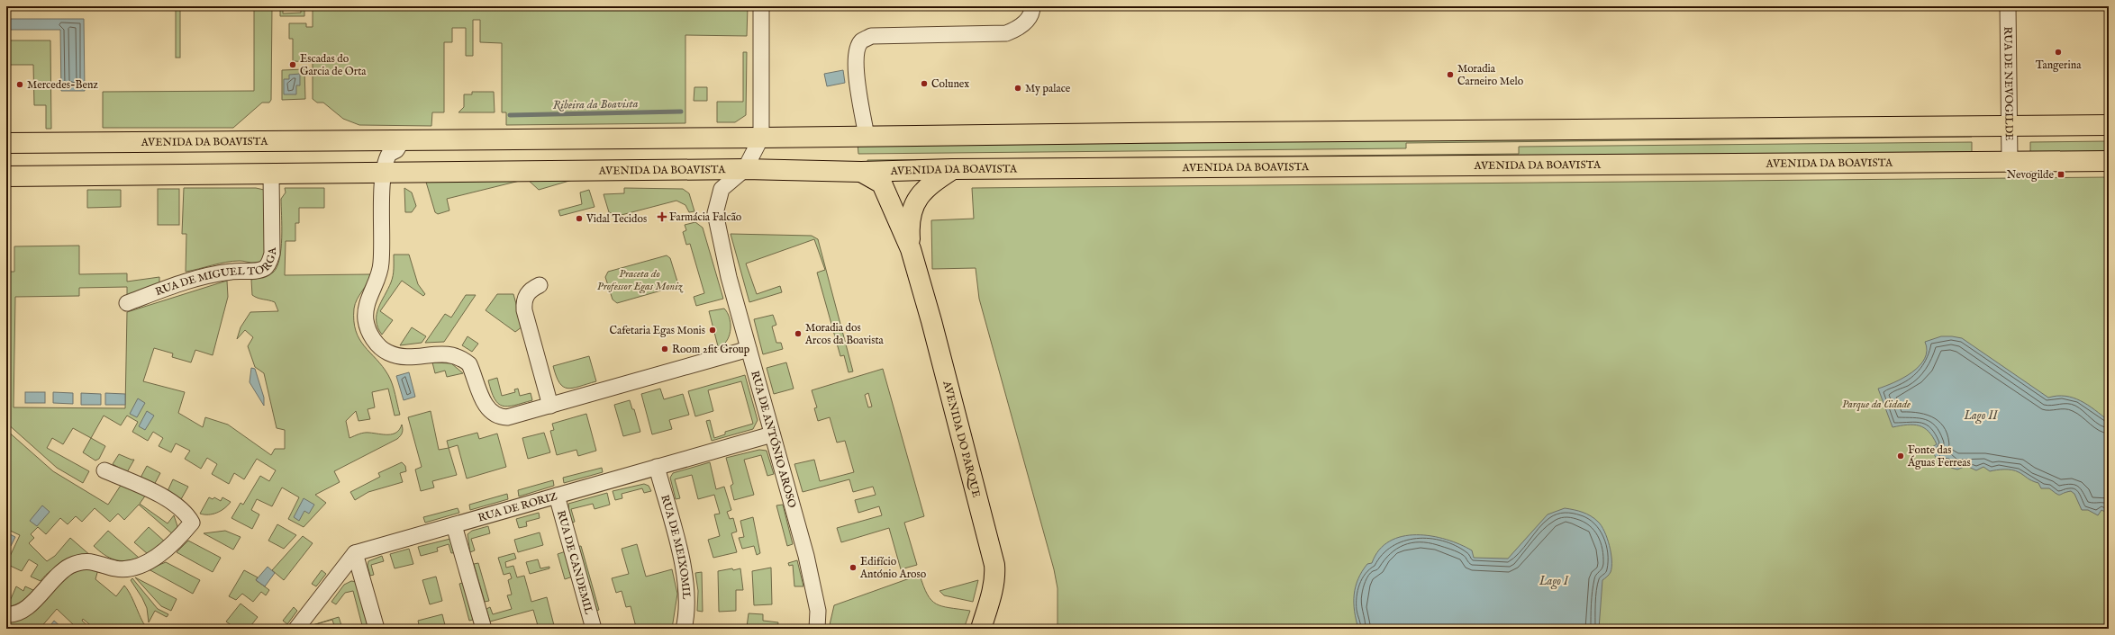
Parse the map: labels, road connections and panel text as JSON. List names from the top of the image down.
{
  "streets": {
    "main road": ["AVENIDA DA BOAVISTA", "AVENIDA DO PARQUE"],
    "street": [
      "RUA DE NEVOGILDE",
      "RUA DE MIGUEL TORGA",
      "RUA DE ANTÓNIO AROSO",
      "RUA DE RORIZ",
      "RUA DE MEIXOMIL",
      "RUA DE CANDEMIL"
    ]
  },
  "crossings": [
    ["RUA DE NEVOGILDE", "AVENIDA DA BOAVISTA"],
    ["AVENIDA DA BOAVISTA", "RUA DE MIGUEL TORGA"],
    ["AVENIDA DA BOAVISTA", "AVENIDA DO PARQUE"],
    ["AVENIDA DA BOAVISTA", "RUA DE ANTÓNIO AROSO"],
    ["RUA DE ANTÓNIO AROSO", "RUA DE RORIZ"],
    ["RUA DE RORIZ", "RUA DE MEIXOMIL"],
    ["RUA DE RORIZ", "RUA DE CANDEMIL"]
  ],
  "water": ["Ribeira da Boavista", "Lago II", "Lago I"],
  "parks": ["Praceta do Professor Egas Moniz", "Parque da Cidade"],
  "places": {
    "other": [
      "Tangerina",
      "Escadas do Garcia de Orta",
      "Moradia Carneiro Melo",
      "Colunex",
      "Mercedes-Benz",
      "My palace",
      "Vidal Tecidos",
      "Cafetaria Egas Monis",
      "Moradia dos Arcos da Boavista",
      "Room 2fit Group",
      "Fonte das Águas Ferreas",
      "Edifício António Aroso"
    ],
    "transit": ["Nevogilde"],
    "health": ["Farmácia Falcão"]
  }
}
